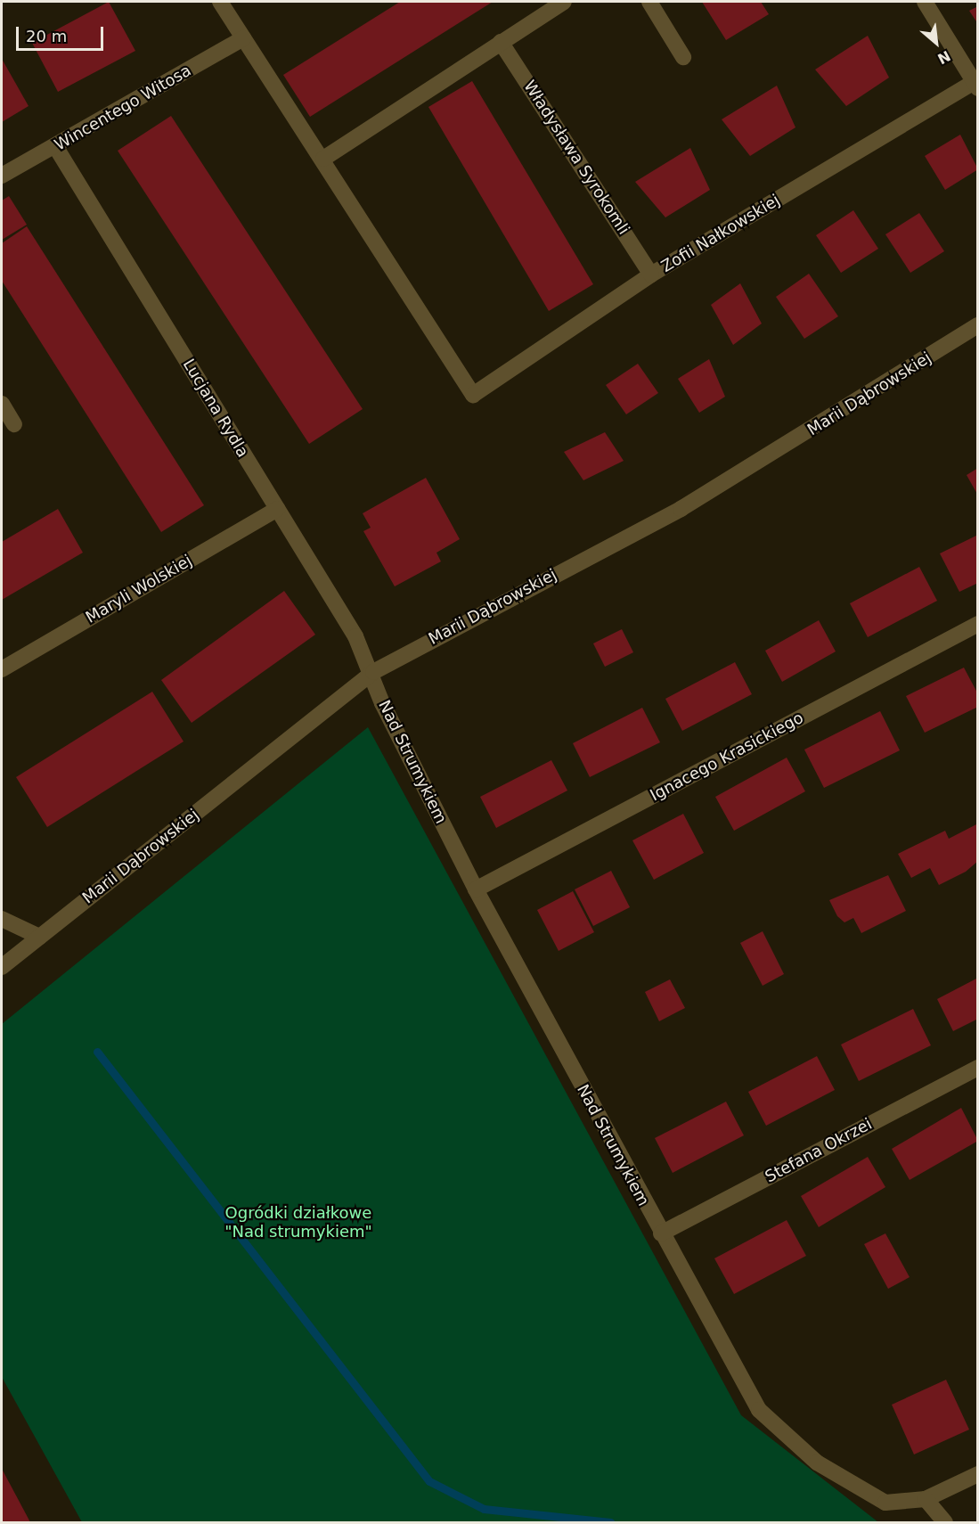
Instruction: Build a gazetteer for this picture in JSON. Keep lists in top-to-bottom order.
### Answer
{
  "streets": {
    "street": [
      "Wincentego Witosa",
      "Władysława Syrokomli",
      "Zofii Nałkowskiej",
      "Marii Dąbrowskiej",
      "Lucjana Rydla",
      "Maryli Wolskiej",
      "Ignacego Krasickiego",
      "Nad Strumykiem",
      "Stefana Okrzei"
    ]
  },
  "crossings": [
    ["Wincentego Witosa", "Lucjana Rydla"],
    ["Władysława Syrokomli", "Zofii Nałkowskiej"],
    ["Marii Dąbrowskiej", "Lucjana Rydla"],
    ["Marii Dąbrowskiej", "Nad Strumykiem"],
    ["Lucjana Rydla", "Maryli Wolskiej"],
    ["Lucjana Rydla", "Nad Strumykiem"],
    ["Ignacego Krasickiego", "Nad Strumykiem"],
    ["Nad Strumykiem", "Stefana Okrzei"]
  ],
  "parks": ["Ogródki działkowe \"Nad strumykiem\""],
  "scale_bar": "20 m",
  "north": "bottom right"
}
